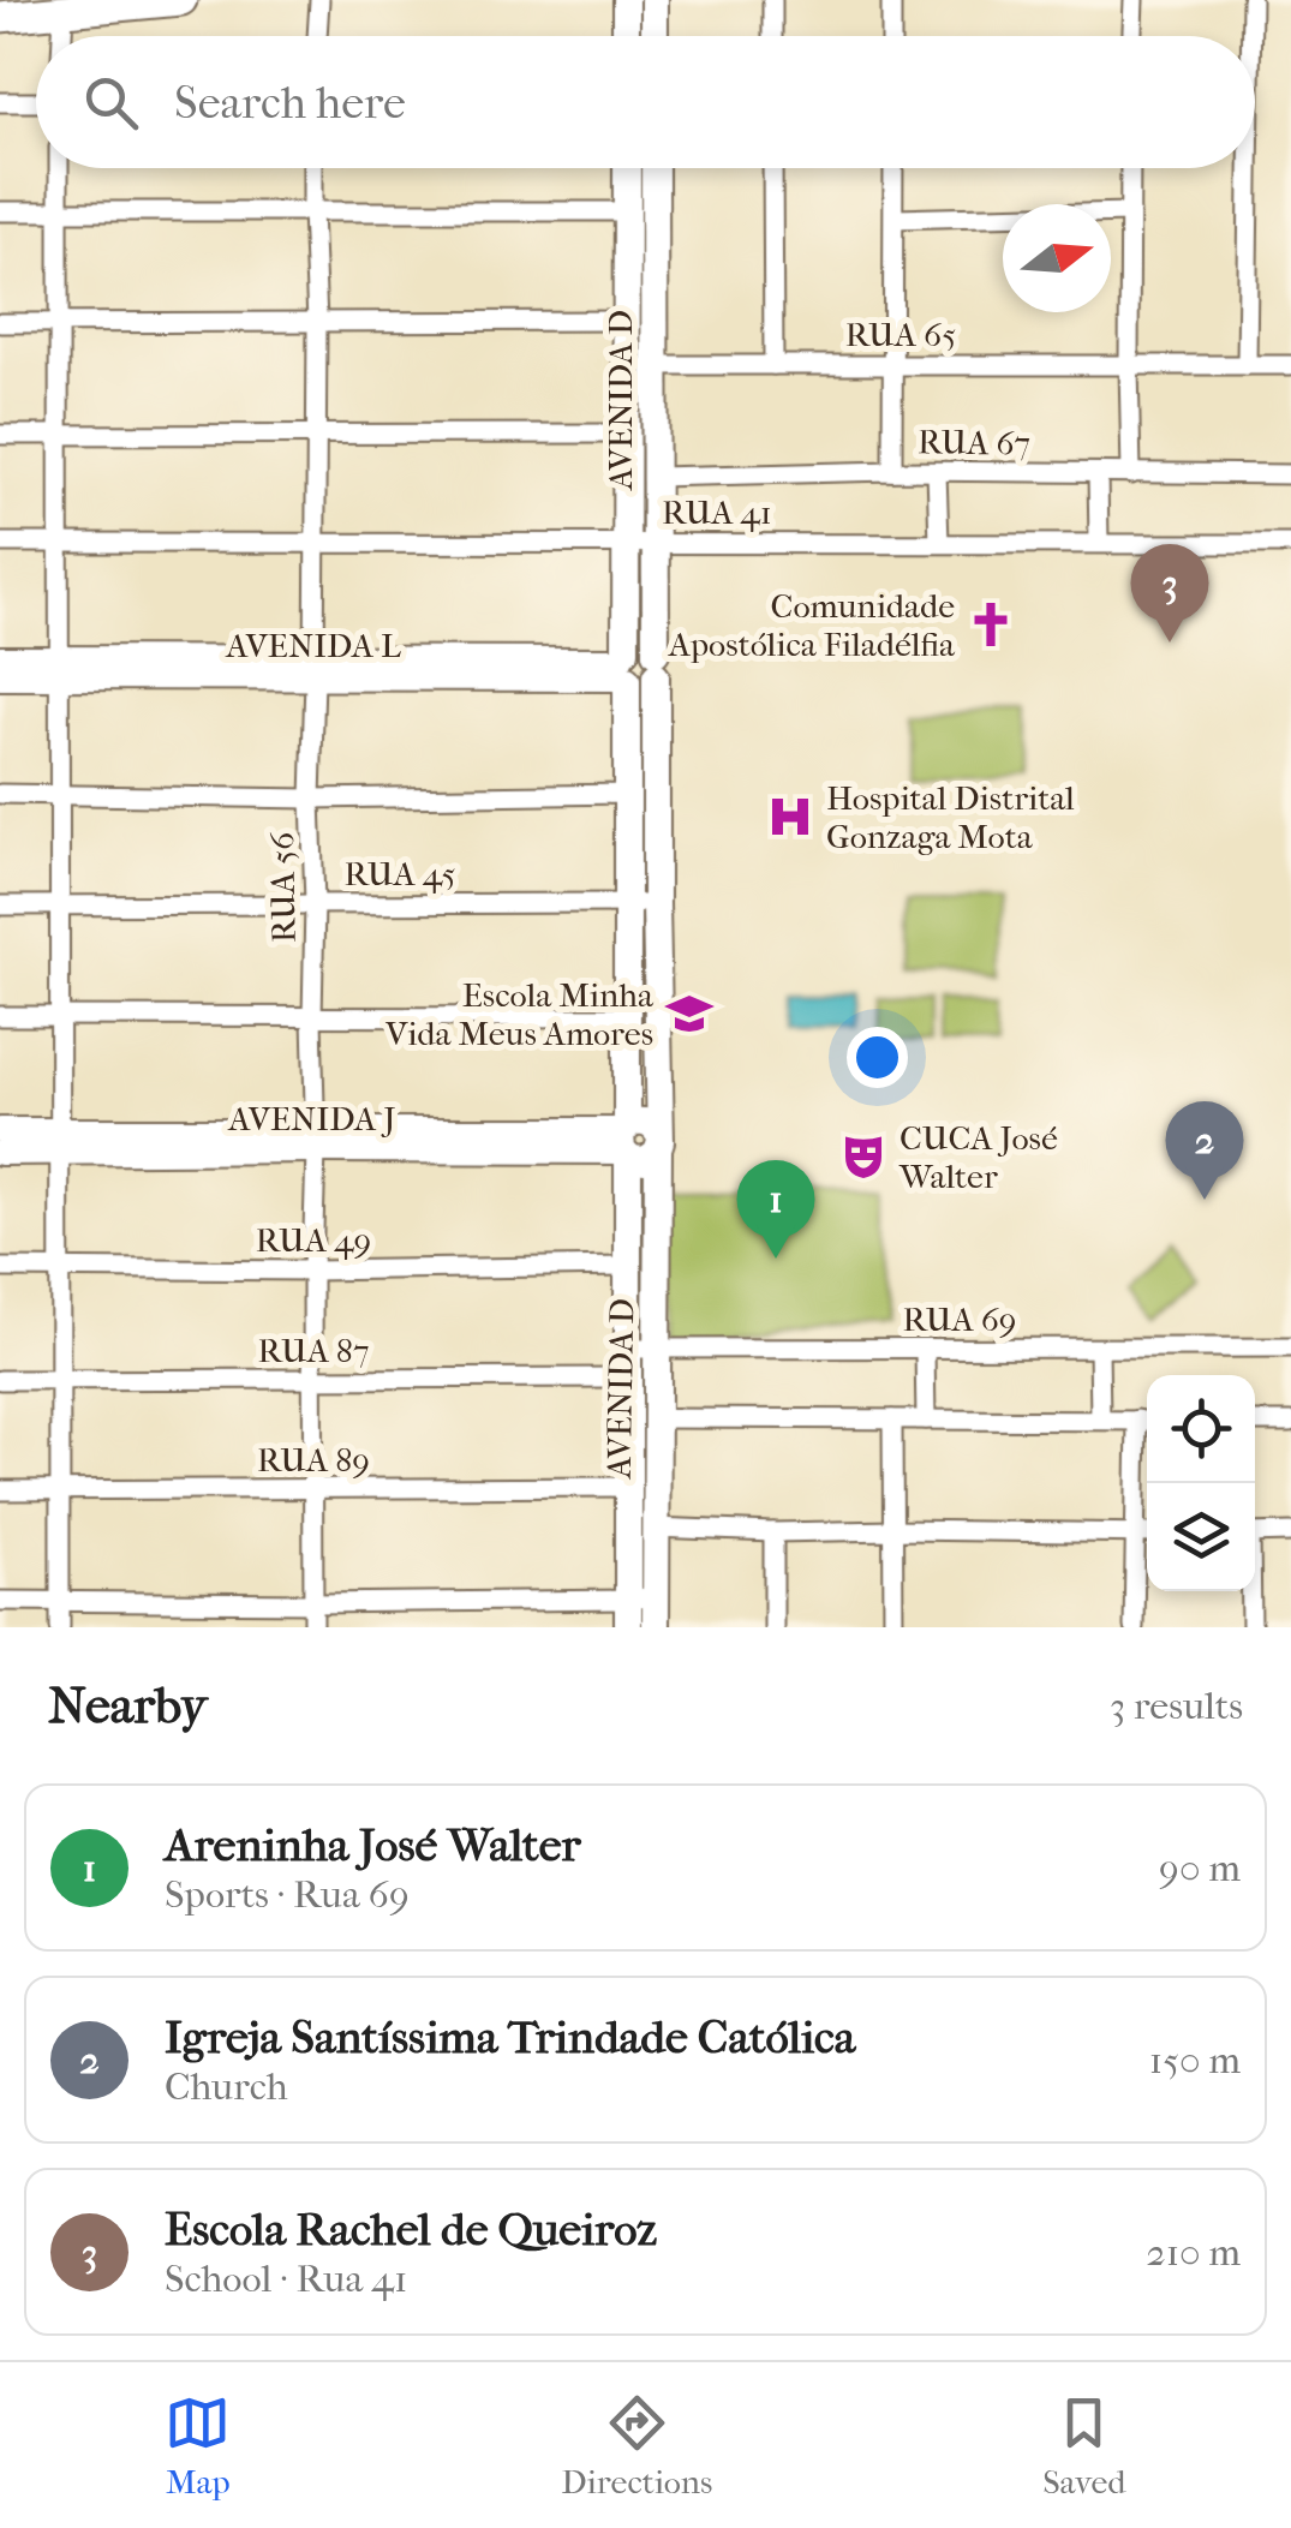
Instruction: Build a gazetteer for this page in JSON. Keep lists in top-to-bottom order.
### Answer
{
  "streets": {
    "main road": ["AVENIDA D"],
    "street": [
      "RUA 65",
      "RUA 67",
      "RUA 41",
      "AVENIDA L",
      "RUA 45",
      "RUA 56",
      "AVENIDA J",
      "RUA 49",
      "RUA 69",
      "RUA 87",
      "RUA 89"
    ]
  },
  "crossings": [
    ["RUA 65", "AVENIDA D"],
    ["AVENIDA D", "RUA 67"],
    ["AVENIDA D", "RUA 41"],
    ["AVENIDA D", "AVENIDA L"],
    ["AVENIDA D", "RUA 45"],
    ["AVENIDA D", "AVENIDA J"],
    ["AVENIDA D", "RUA 49"],
    ["AVENIDA D", "RUA 69"],
    ["AVENIDA D", "RUA 87"],
    ["AVENIDA D", "RUA 89"],
    ["RUA 41", "RUA 56"],
    ["AVENIDA L", "RUA 56"],
    ["RUA 45", "RUA 56"],
    ["RUA 56", "AVENIDA J"],
    ["RUA 56", "RUA 49"],
    ["RUA 56", "RUA 87"],
    ["RUA 56", "RUA 89"]
  ],
  "places": {
    "church": ["Comunidade Apostólica Filadélfia"],
    "hospital": ["Hospital Distrital Gonzaga Mota"],
    "school or university": ["Escola Minha Vida Meus Amores"],
    "theatre": ["CUCA José Walter"]
  },
  "north": "right",
  "page": {
    "search": "Search here",
    "pins": ["3", "2", "1"],
    "heading": ["Nearby", "3 results"],
    "list": [
      {
        "mark": "1",
        "name": "Areninha José Walter",
        "note": "Sports · Rua 69",
        "value": "90 m"
      },
      {
        "mark": "2",
        "name": "Igreja Santíssima Trindade Católica",
        "note": "Church",
        "value": "150 m"
      },
      {
        "mark": "3",
        "name": "Escola Rachel de Queiroz",
        "note": "School · Rua 41",
        "value": "210 m"
      }
    ],
    "nav": ["Map", "Directions", "Saved"]
  }
}
